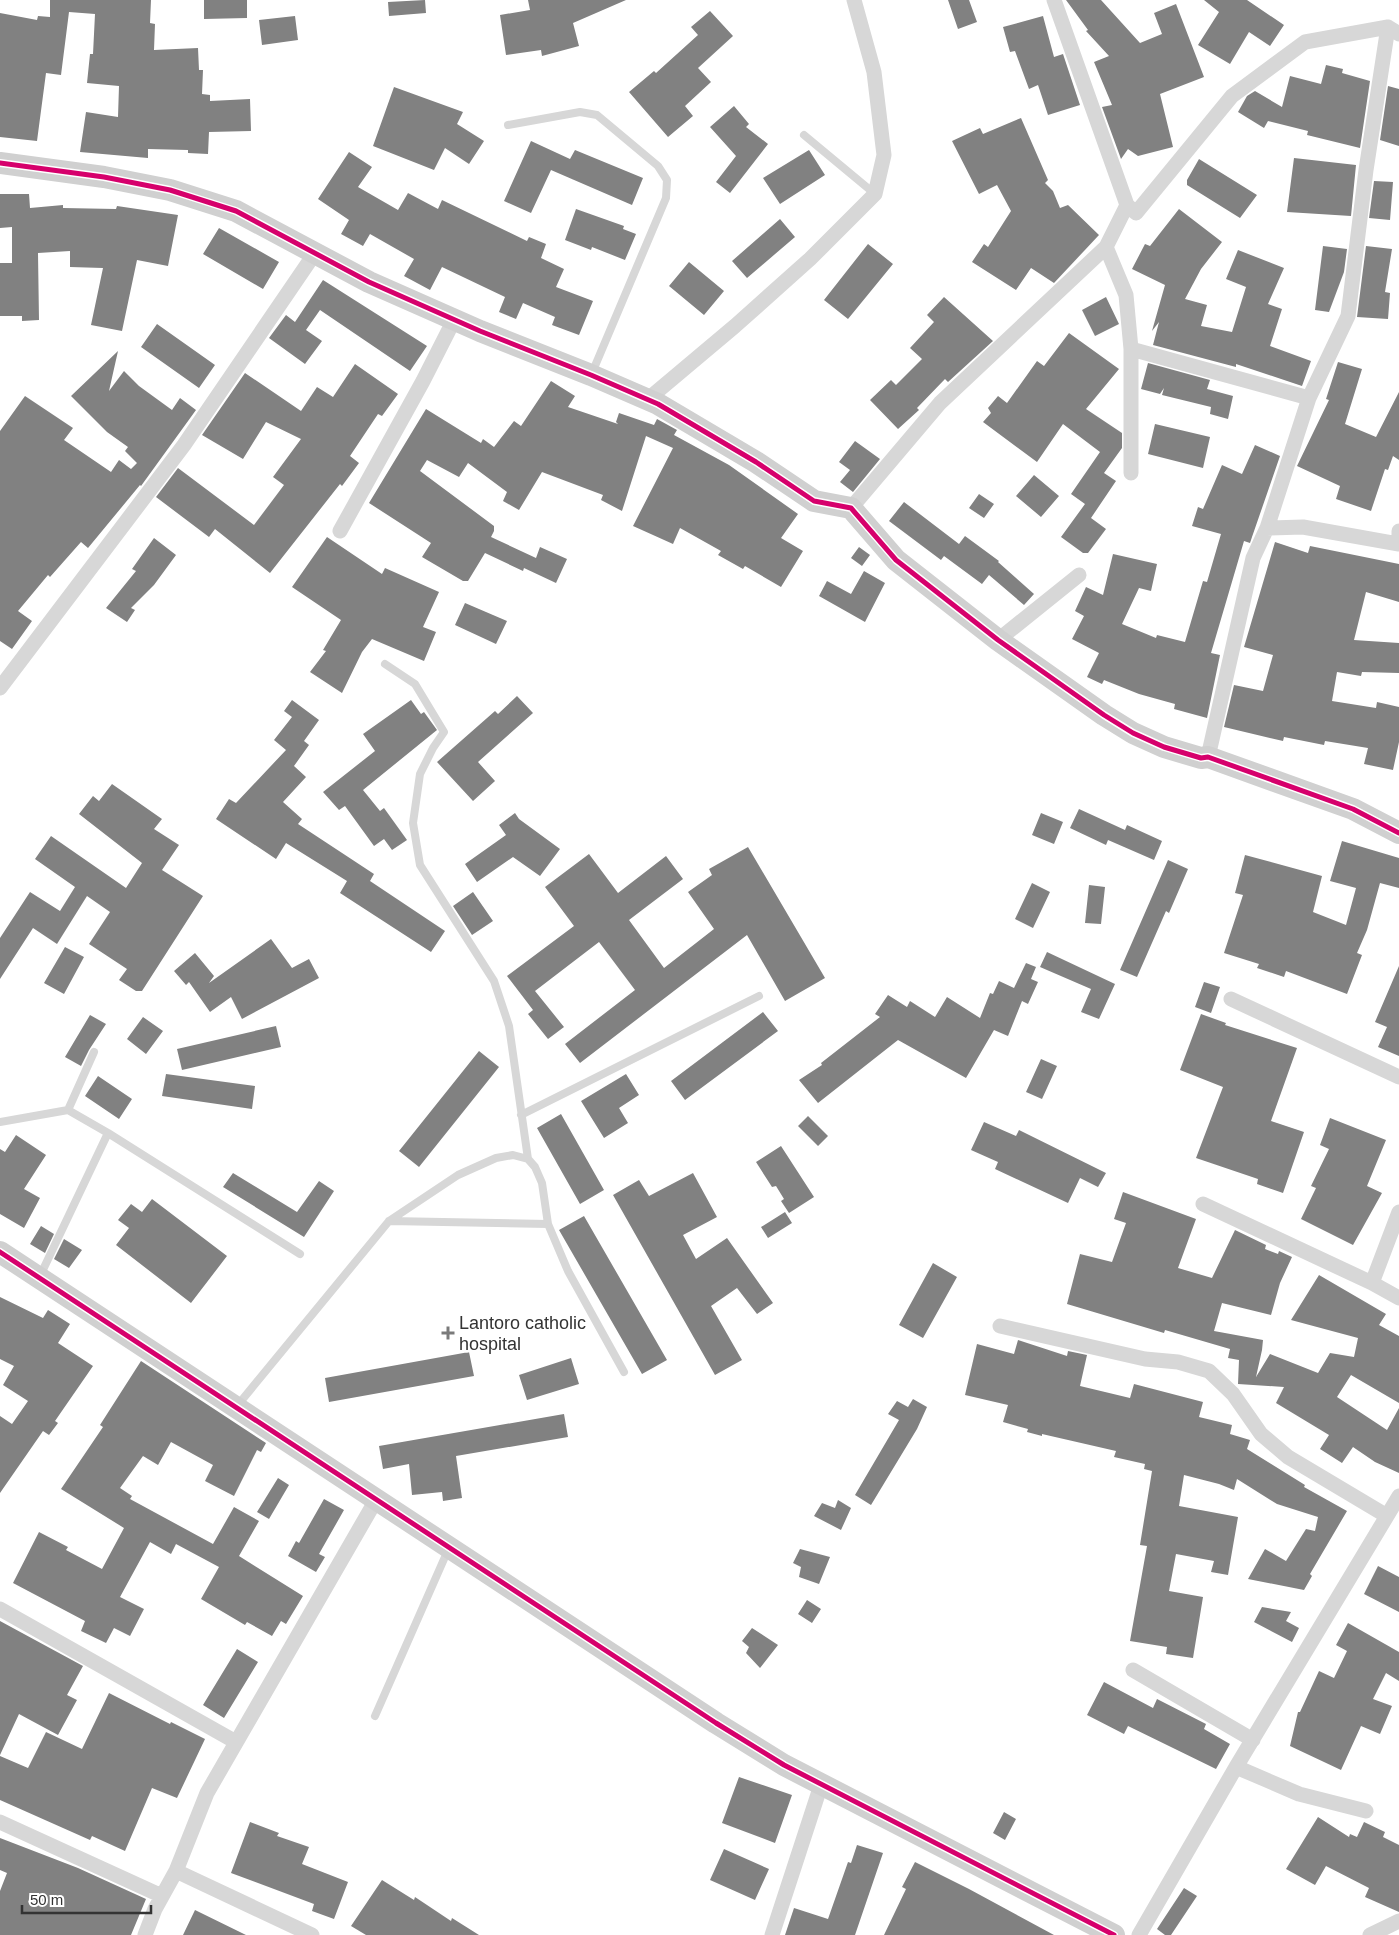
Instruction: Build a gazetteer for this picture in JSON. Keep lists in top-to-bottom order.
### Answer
{
  "places": {
    "health": ["Lantoro catholic hospital"]
  },
  "scale_bar": "50 m"
}
